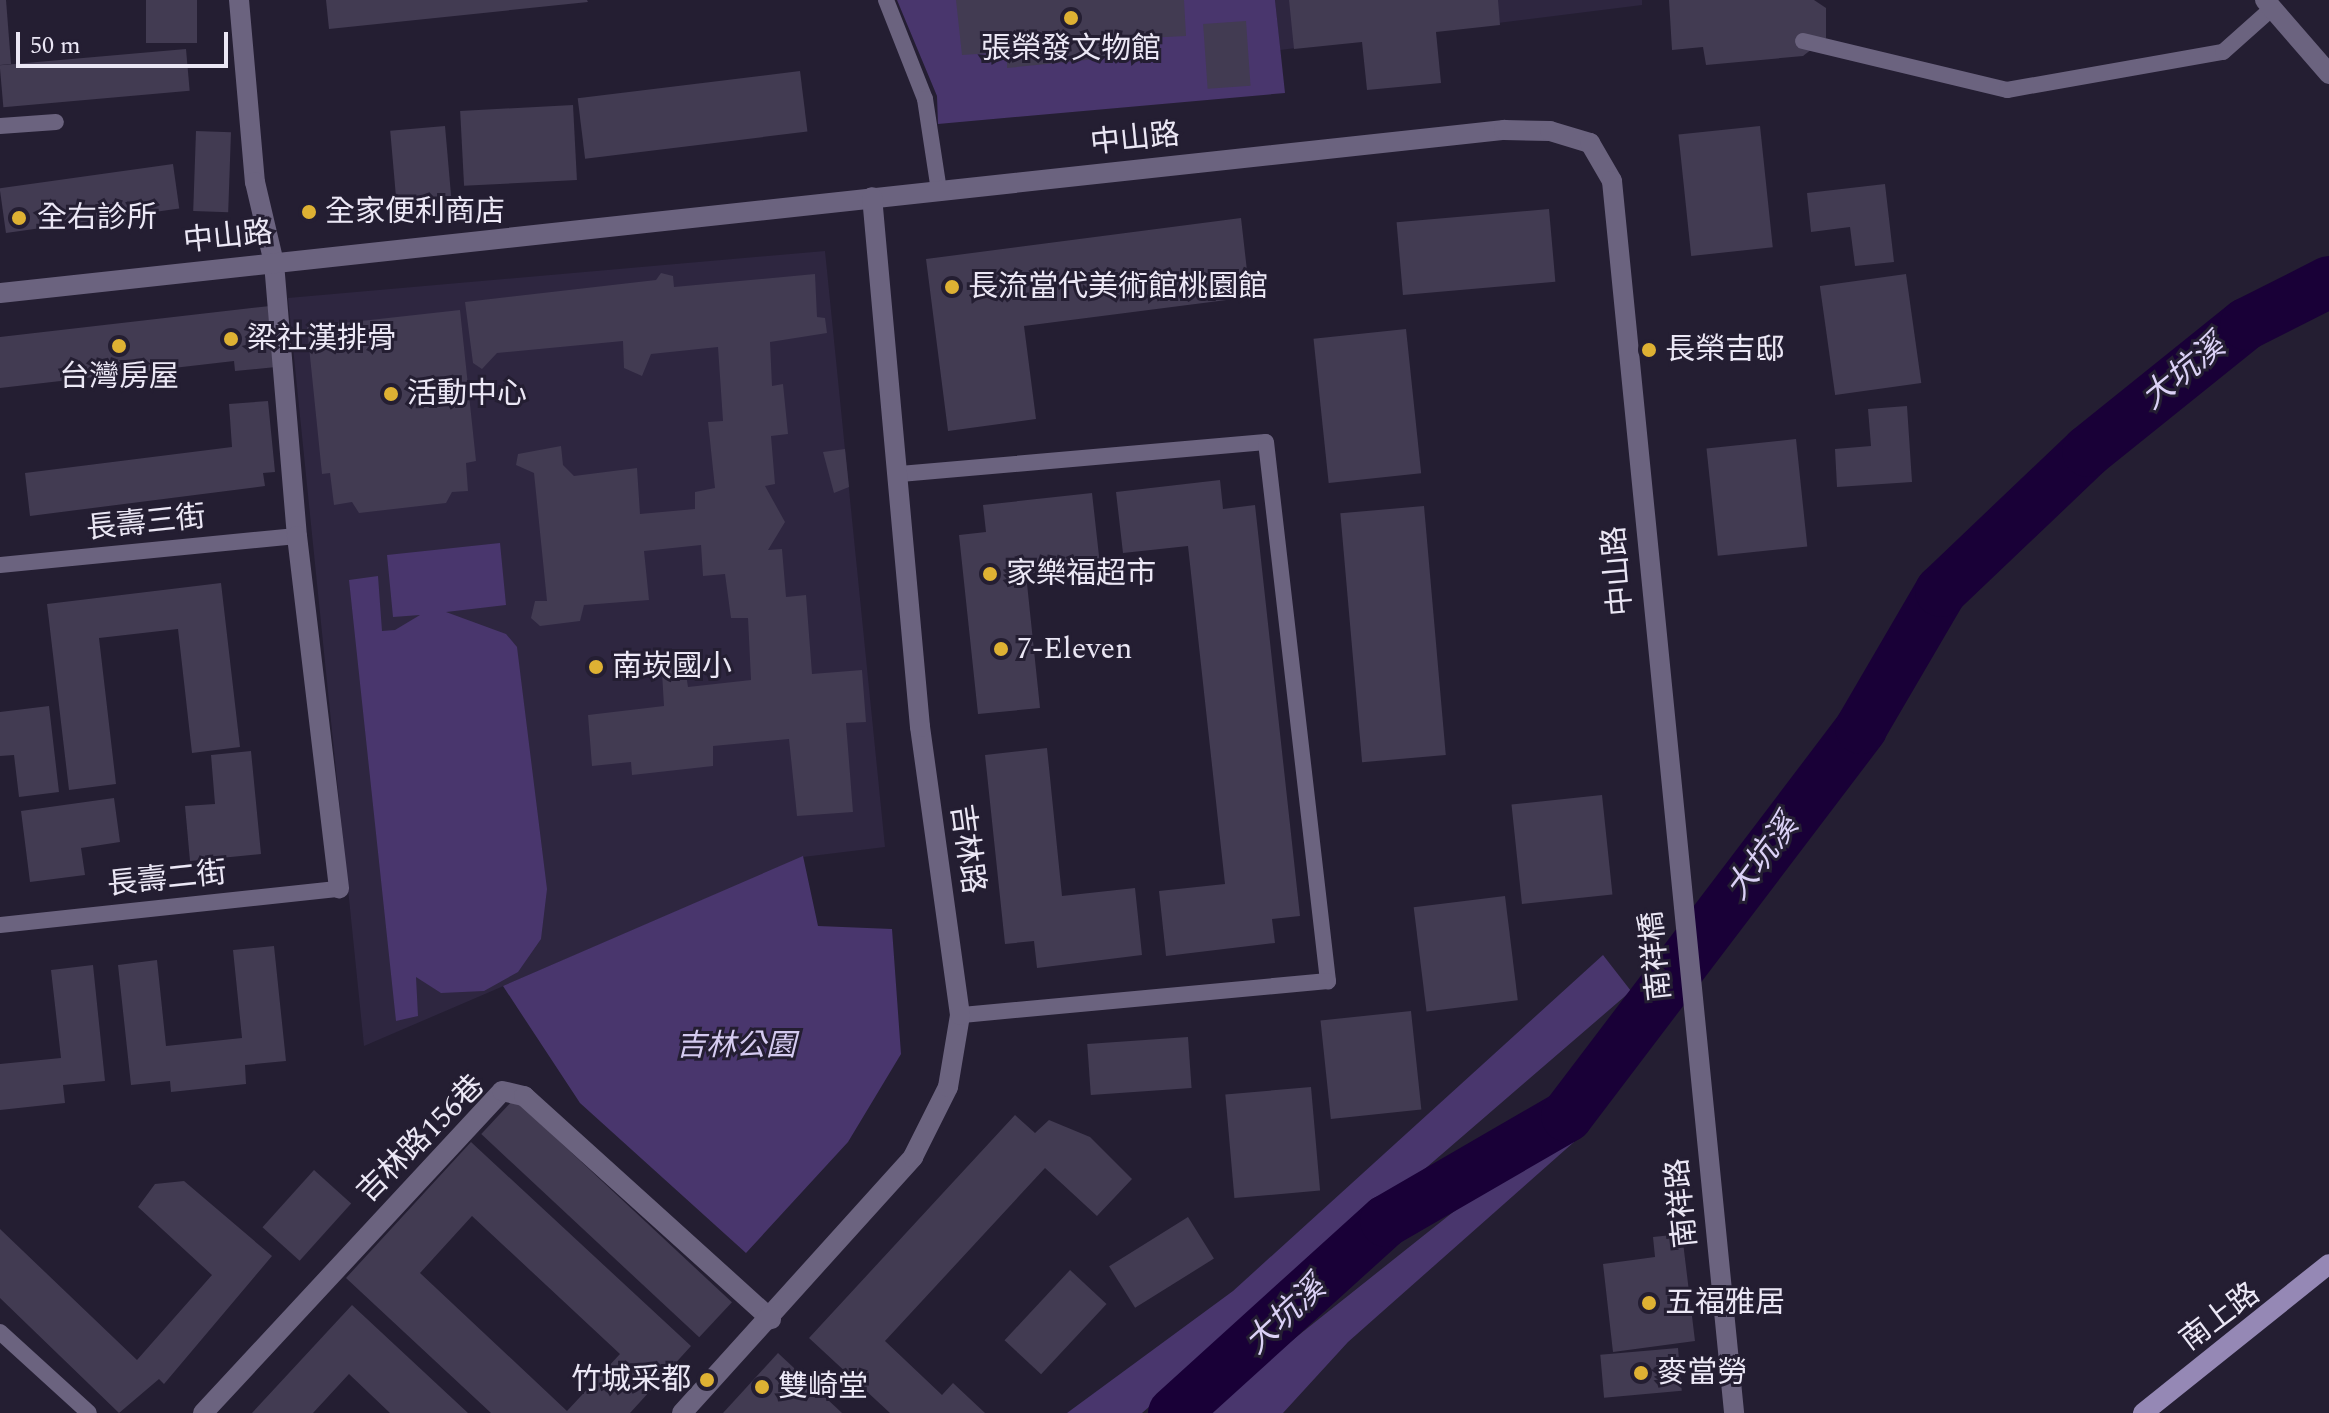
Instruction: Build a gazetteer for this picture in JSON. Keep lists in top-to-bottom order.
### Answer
{
  "streets": {
    "street": [
      "中山路",
      "吉林路",
      "南祥橋",
      "吉林路156巷",
      "南祥路",
      "南上路"
    ],
    "lane": ["長壽三街", "長壽二街"]
  },
  "crossings": [
    ["中山路", "吉林路"],
    ["中山路", "南祥橋"],
    ["吉林路", "吉林路156巷"],
    ["南祥橋", "南祥路"]
  ],
  "water": ["大坑溪"],
  "parks": ["吉林公園"],
  "places": [
    "張榮發文物館",
    "全家便利商店",
    "全右診所",
    "長流當代美術館桃園館",
    "梁社漢排骨",
    "台灣房屋",
    "長榮吉邸",
    "活動中心",
    "家樂福超市",
    "7-Eleven",
    "南崁國小",
    "五福雅居",
    "麥當勞",
    "竹城采都",
    "雙崎堂"
  ],
  "scale_bar": "50 m"
}
